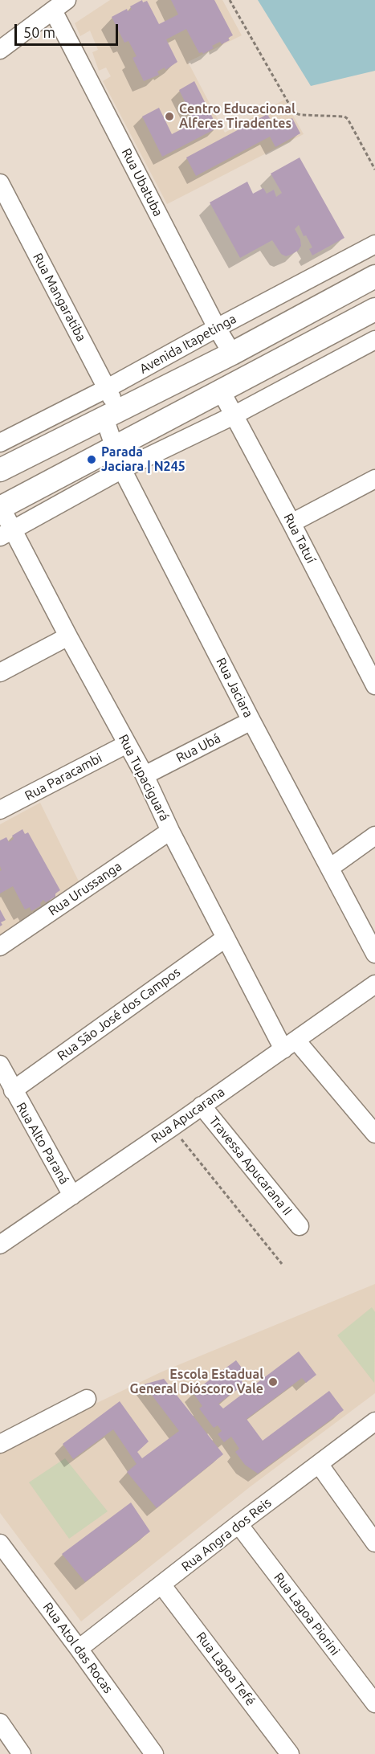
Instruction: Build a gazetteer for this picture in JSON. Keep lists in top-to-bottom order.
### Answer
{
  "streets": {
    "main road": ["Avenida Itapetinga"],
    "street": [
      "Rua Ubatuba",
      "Rua Mangaratiba",
      "Rua Tatuí",
      "Rua Jaciara",
      "Rua Ubá",
      "Rua Paracambi",
      "Rua Tupaciguará",
      "Rua Urussanga",
      "Rua São José dos Campos",
      "Rua Apucarana",
      "Rua Alto Paraná",
      "Travessa Apucarana II",
      "Rua Angra dos Reis",
      "Rua Lagoa Piorini",
      "Rua Atol das Rocas",
      "Rua Lagoa Tefé"
    ]
  },
  "crossings": [
    ["Rua Ubatuba", "Avenida Itapetinga"],
    ["Rua Mangaratiba", "Avenida Itapetinga"],
    ["Rua Mangaratiba", "Rua Jaciara"],
    ["Avenida Itapetinga", "Rua Jaciara"],
    ["Rua Jaciara", "Rua Ubá"],
    ["Rua Ubá", "Rua Tupaciguará"],
    ["Rua Paracambi", "Rua Tupaciguará"],
    ["Rua Tupaciguará", "Rua Urussanga"],
    ["Rua Tupaciguará", "Rua São José dos Campos"],
    ["Rua Tupaciguará", "Rua Apucarana"],
    ["Rua São José dos Campos", "Rua Alto Paraná"],
    ["Rua Apucarana", "Rua Alto Paraná"],
    ["Rua Apucarana", "Travessa Apucarana II"],
    ["Rua Angra dos Reis", "Rua Lagoa Piorini"],
    ["Rua Angra dos Reis", "Rua Atol das Rocas"],
    ["Rua Angra dos Reis", "Rua Lagoa Tefé"]
  ],
  "places": ["Centro Educacional Alferes Tiradentes", "Parada Jaciara | N245", "Escola Estadual General Dióscoro Vale"],
  "scale_bar": "50 m"
}
